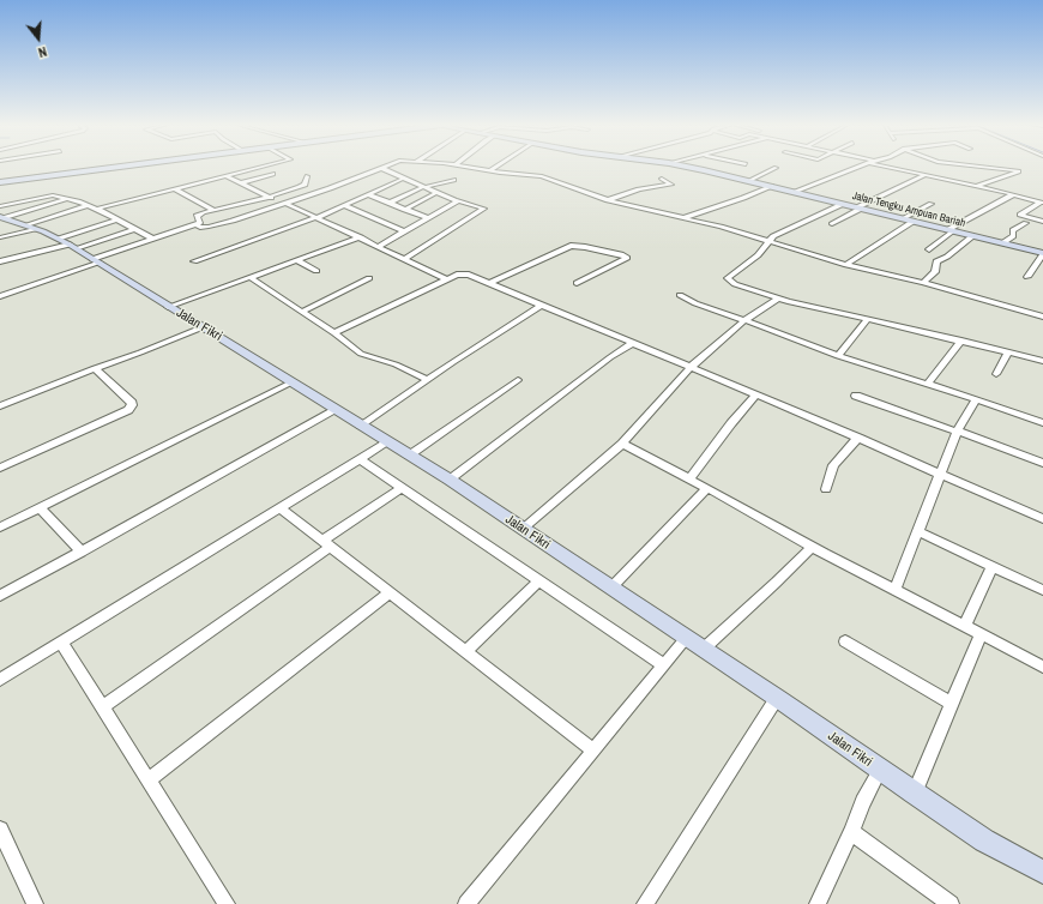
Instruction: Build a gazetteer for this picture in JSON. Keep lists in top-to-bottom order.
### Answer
{
  "streets": {
    "street": ["Jalan Tengku Ampuan Bariah", "Jalan Fikri"]
  },
  "north": "bottom"
}
